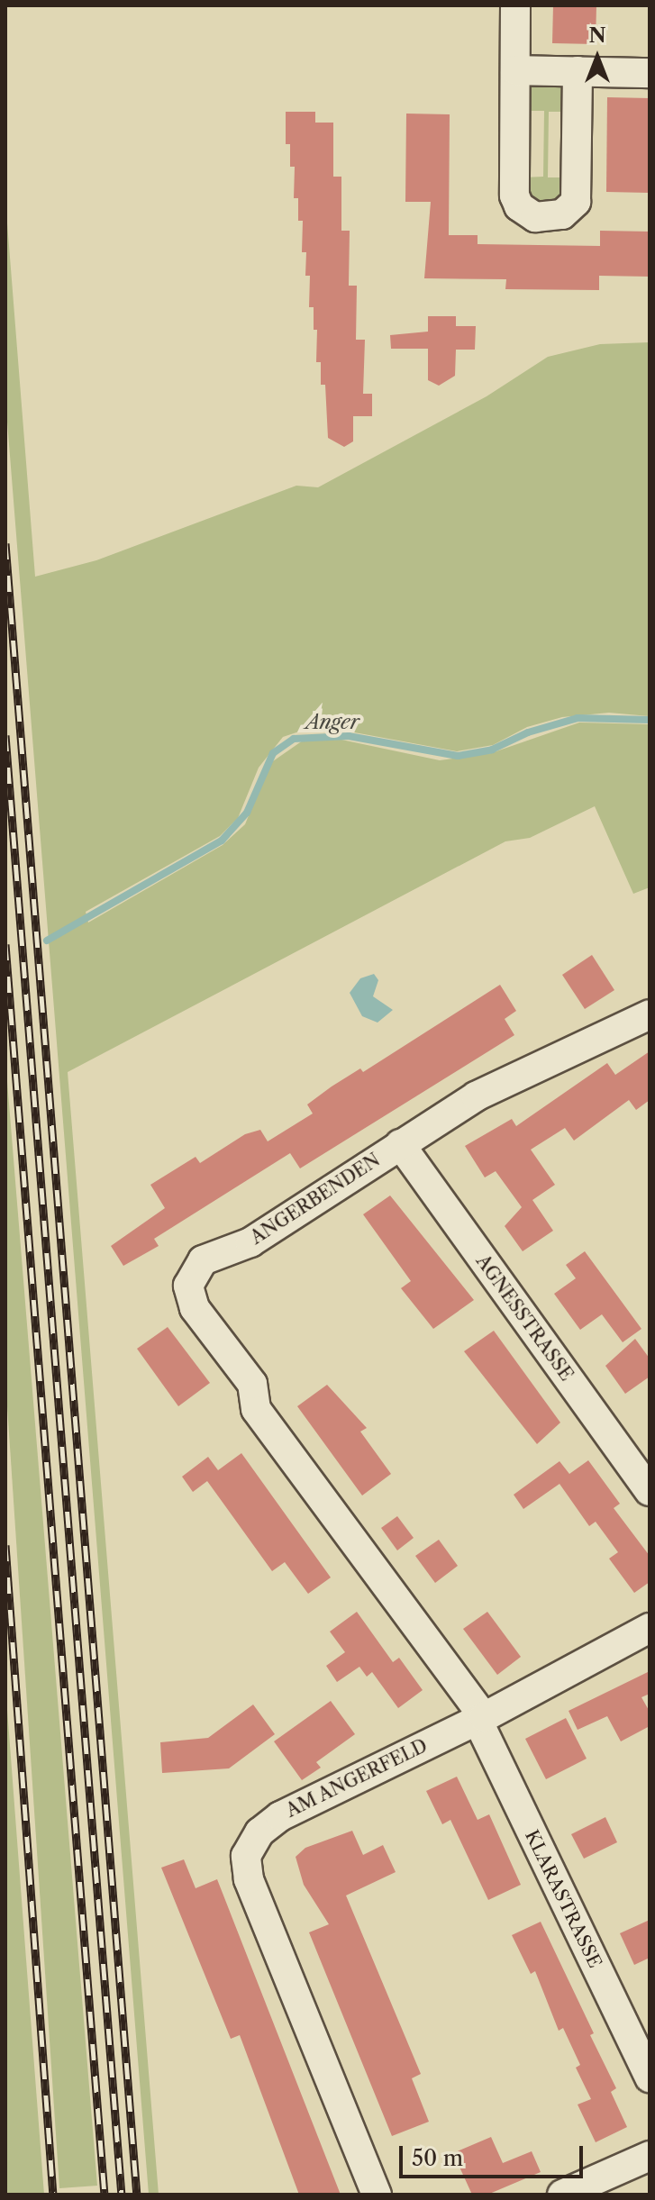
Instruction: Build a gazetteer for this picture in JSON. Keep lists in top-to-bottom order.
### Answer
{
  "streets": {
    "street": [
      "ANGERBENDEN",
      "AGNESSTRASSE",
      "AM ANGERFELD",
      "KLARASTRASSE"
    ]
  },
  "crossings": [
    ["ANGERBENDEN", "AGNESSTRASSE"],
    ["ANGERBENDEN", "AM ANGERFELD"],
    ["ANGERBENDEN", "KLARASTRASSE"],
    ["AM ANGERFELD", "KLARASTRASSE"]
  ],
  "water": ["Anger"],
  "scale_bar": "50 m",
  "north": "top"
}
